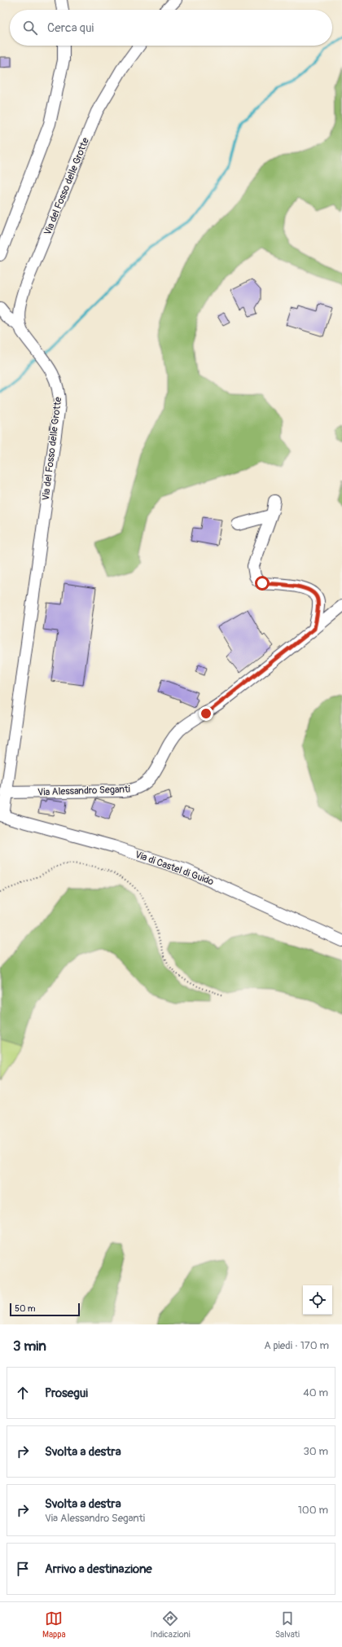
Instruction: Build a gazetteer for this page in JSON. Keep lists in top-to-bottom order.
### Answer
{
  "streets": {
    "street": ["Via del Fosso delle Grotte", "Via Alessandro Seganti", "Via di Castel di Guido"]
  },
  "crossings": [
    ["Via del Fosso delle Grotte", "Via Alessandro Seganti"],
    ["Via del Fosso delle Grotte", "Via di Castel di Guido"]
  ],
  "scale_bar": "50 m",
  "page": {
    "search": "Cerca qui",
    "scale": "50 m",
    "heading": ["3 min", "A piedi · 170 m"],
    "list": [
      ["Prosegui", "40 m"],
      ["Svolta a destra", "30 m"],
      ["Svolta a destra", "Via Alessandro Seganti", "100 m"],
      "Arrivo a destinazione"
    ],
    "nav": ["Mappa", "Indicazioni", "Salvati"]
  }
}
